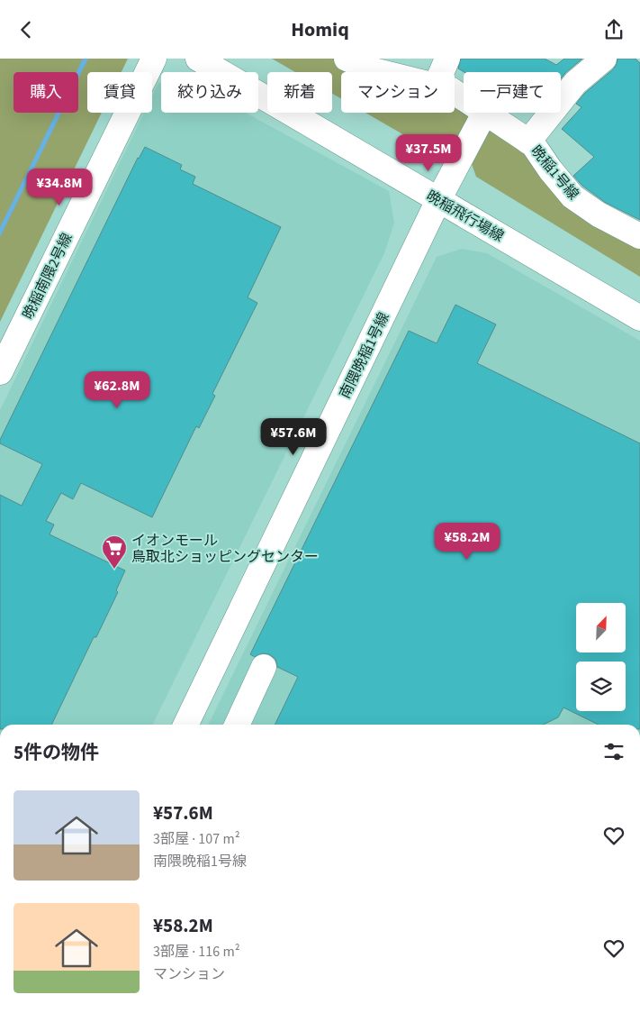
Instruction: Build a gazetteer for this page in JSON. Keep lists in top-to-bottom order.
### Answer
{
  "streets": {
    "street": [
      "晩稲1号線",
      "晩稲飛行場線",
      "晩稲南隈2号線",
      "南隈晩稲1号線"
    ]
  },
  "crossings": [
    ["晩稲飛行場線", "南隈晩稲1号線"]
  ],
  "places": {
    "supermarket": ["イオンモール 鳥取北ショッピングセンター"]
  },
  "north": "top right",
  "page": {
    "header": "Homiq",
    "chip": [
      "購入",
      "賃貸",
      "絞り込み",
      "新着",
      "マンション",
      "一戸建て"
    ],
    "price": [
      "¥37.5M",
      "¥34.8M",
      "¥62.8M",
      "¥57.6M",
      "¥58.2M"
    ],
    "heading": "5件の物件",
    "list": [
      {
        "name": "¥57.6M",
        "note": "3部屋 · 107 m² · 南隈晩稲1号線"
      },
      {
        "name": "¥58.2M",
        "note": "3部屋 · 116 m² · マンション"
      }
    ]
  }
}
